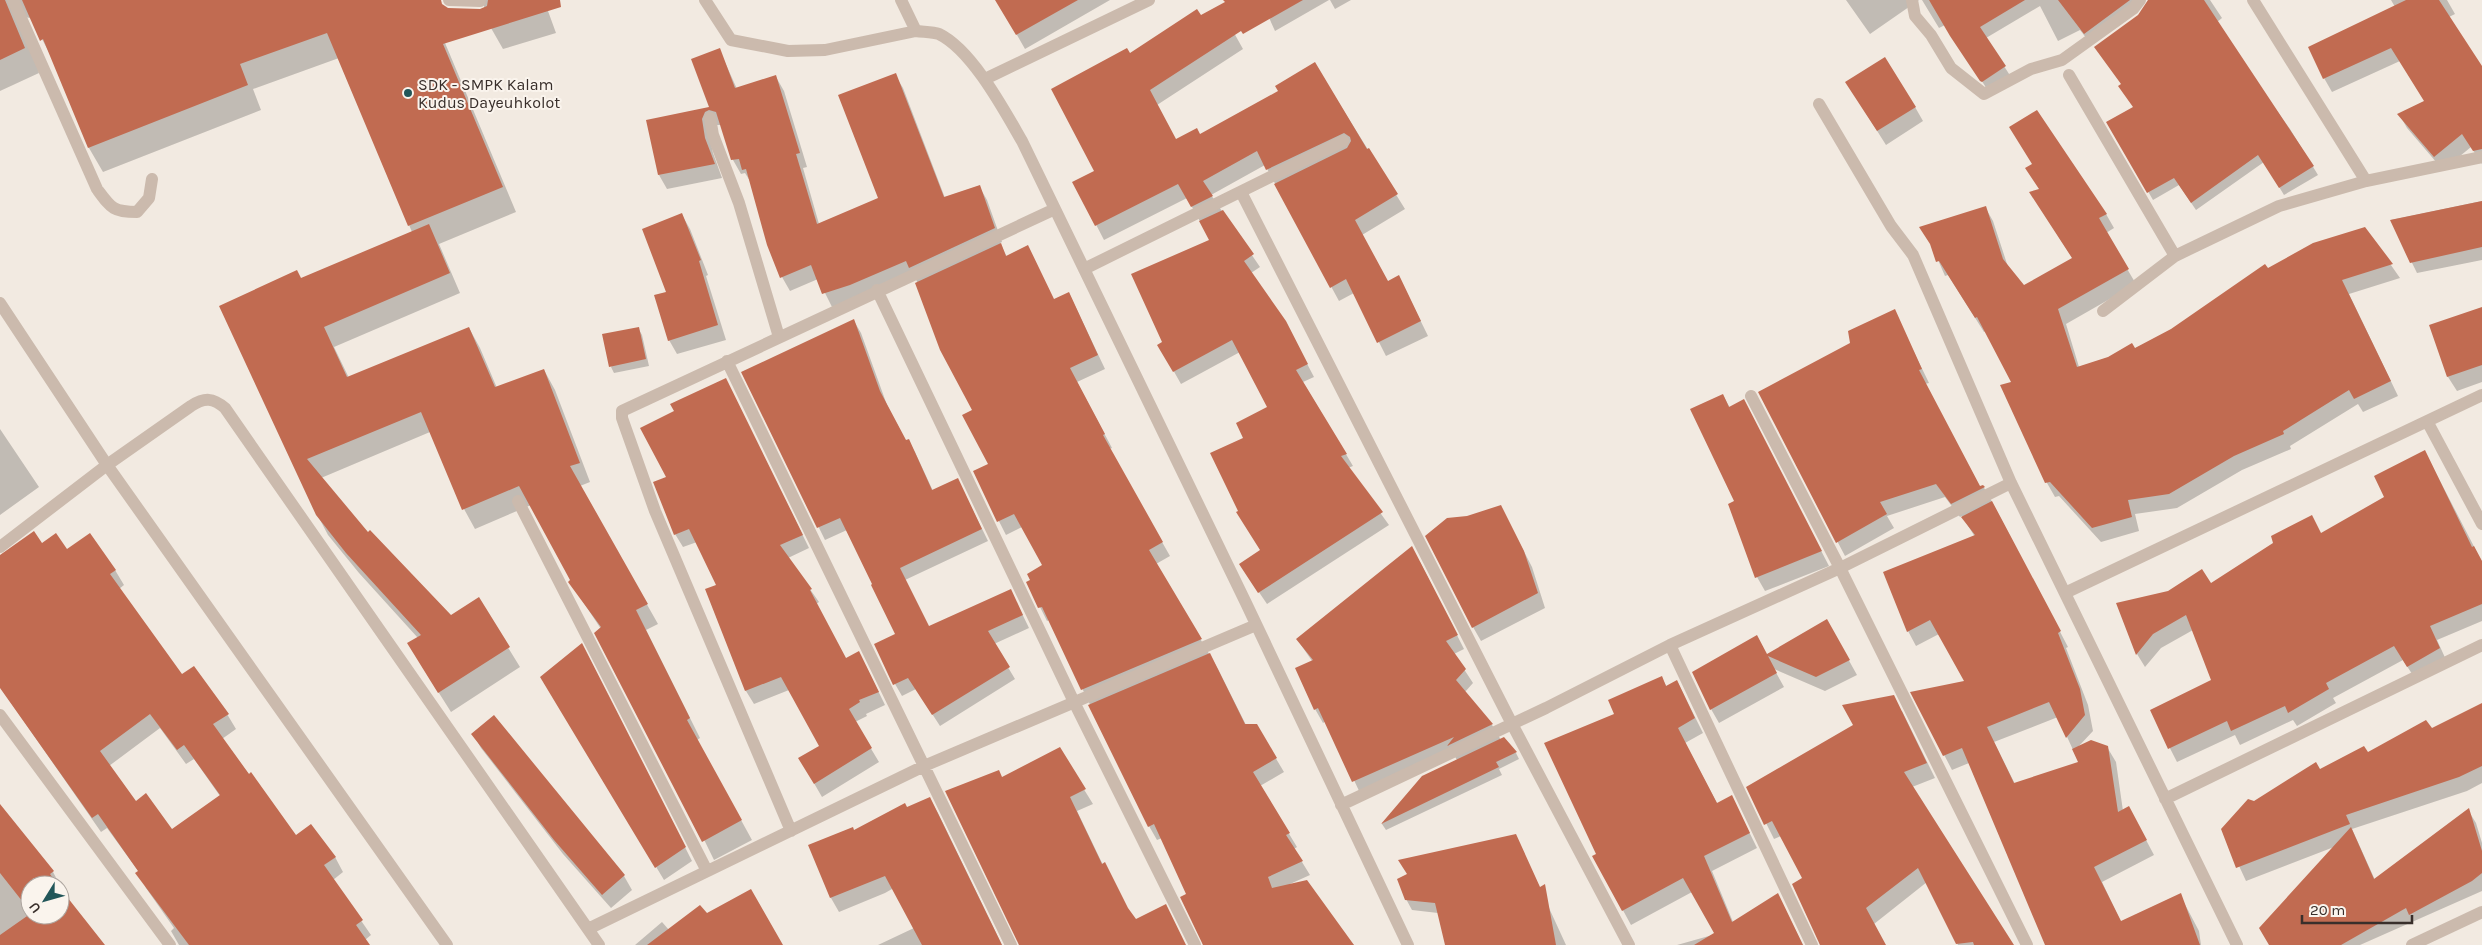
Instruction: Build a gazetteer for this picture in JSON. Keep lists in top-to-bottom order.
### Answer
{
  "places": ["SDK - SMPK Kalam Kudus Dayeuhkolot"],
  "scale_bar": "20 m",
  "north": "bottom left"
}
